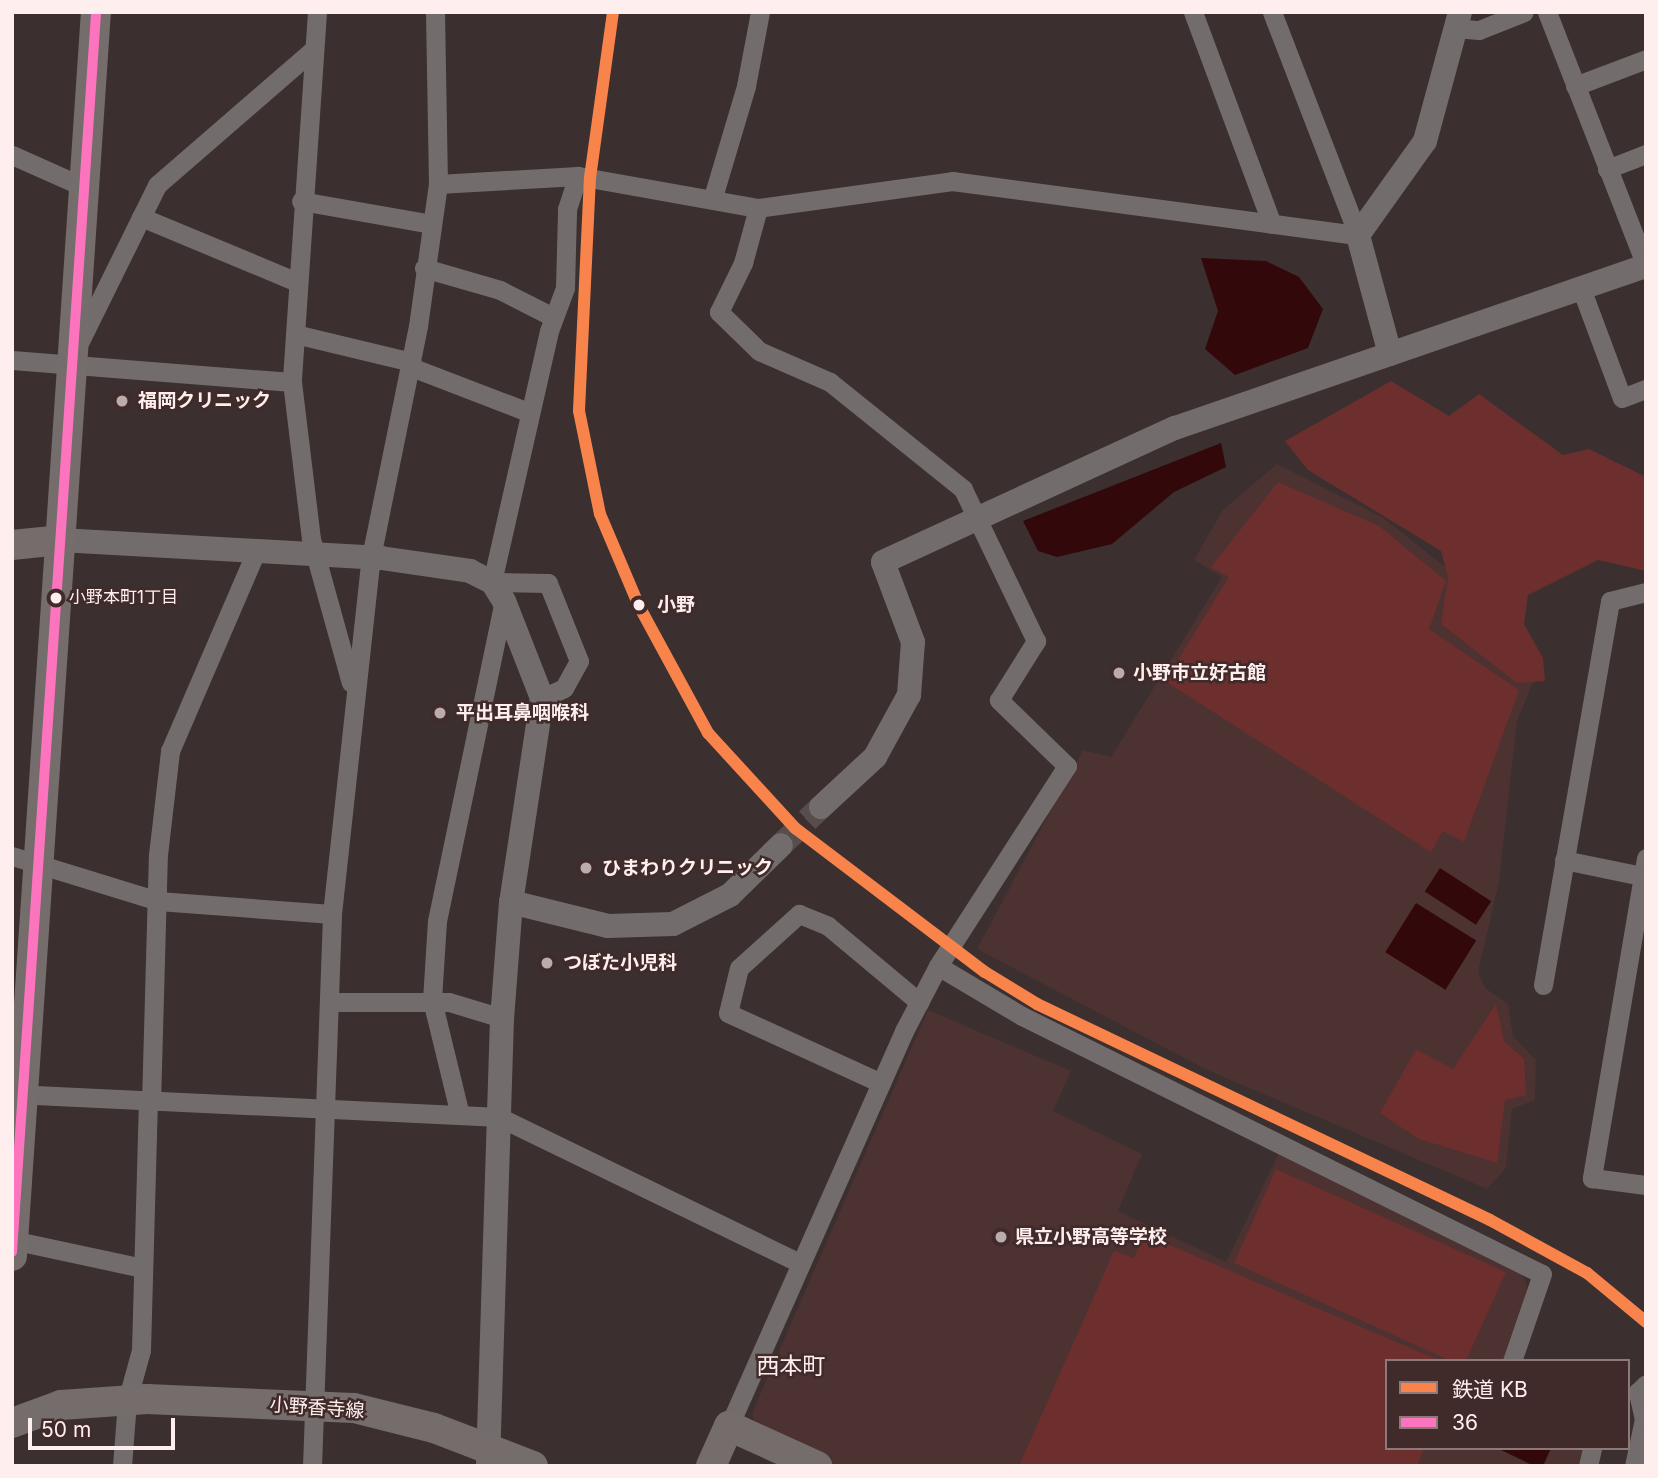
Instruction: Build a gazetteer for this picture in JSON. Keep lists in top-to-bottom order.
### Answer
{
  "streets": {
    "main road": ["小野香寺線"]
  },
  "districts": ["西本町"],
  "places": [
    "福岡クリニック",
    "小野本町1丁目",
    "小野",
    "小野市立好古館",
    "平出耳鼻咽喉科",
    "ひまわりクリニック",
    "つぼた小児科",
    "県立小野高等学校"
  ],
  "lines": ["rail line KB", "transit line 36"],
  "legend": ["鉄道 KB", "36"],
  "scale_bar": "50 m"
}
